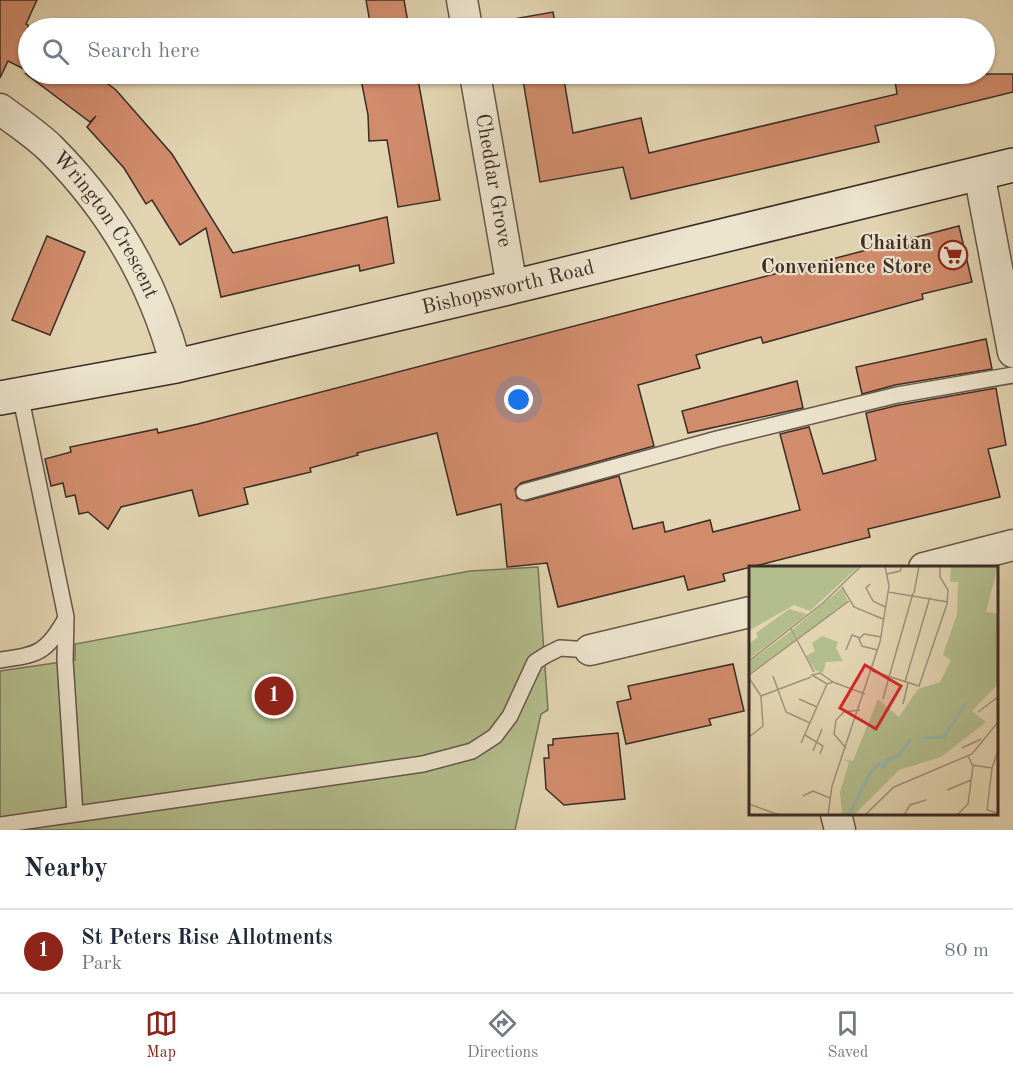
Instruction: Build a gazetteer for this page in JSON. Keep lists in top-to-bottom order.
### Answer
{
  "streets": {
    "street": ["Cheddar Grove", "Wrington Crescent", "Bishopsworth Road"]
  },
  "crossings": [
    ["Cheddar Grove", "Bishopsworth Road"],
    ["Wrington Crescent", "Bishopsworth Road"]
  ],
  "places": {
    "supermarket": ["Chaitan Convenience Store"]
  },
  "page": {
    "search": "Search here",
    "pins": "1",
    "heading": "Nearby",
    "list": [
      {
        "mark": "1",
        "name": "St Peters Rise Allotments",
        "note": "Park",
        "value": "80 m"
      }
    ],
    "nav": ["Map", "Directions", "Saved"]
  }
}
